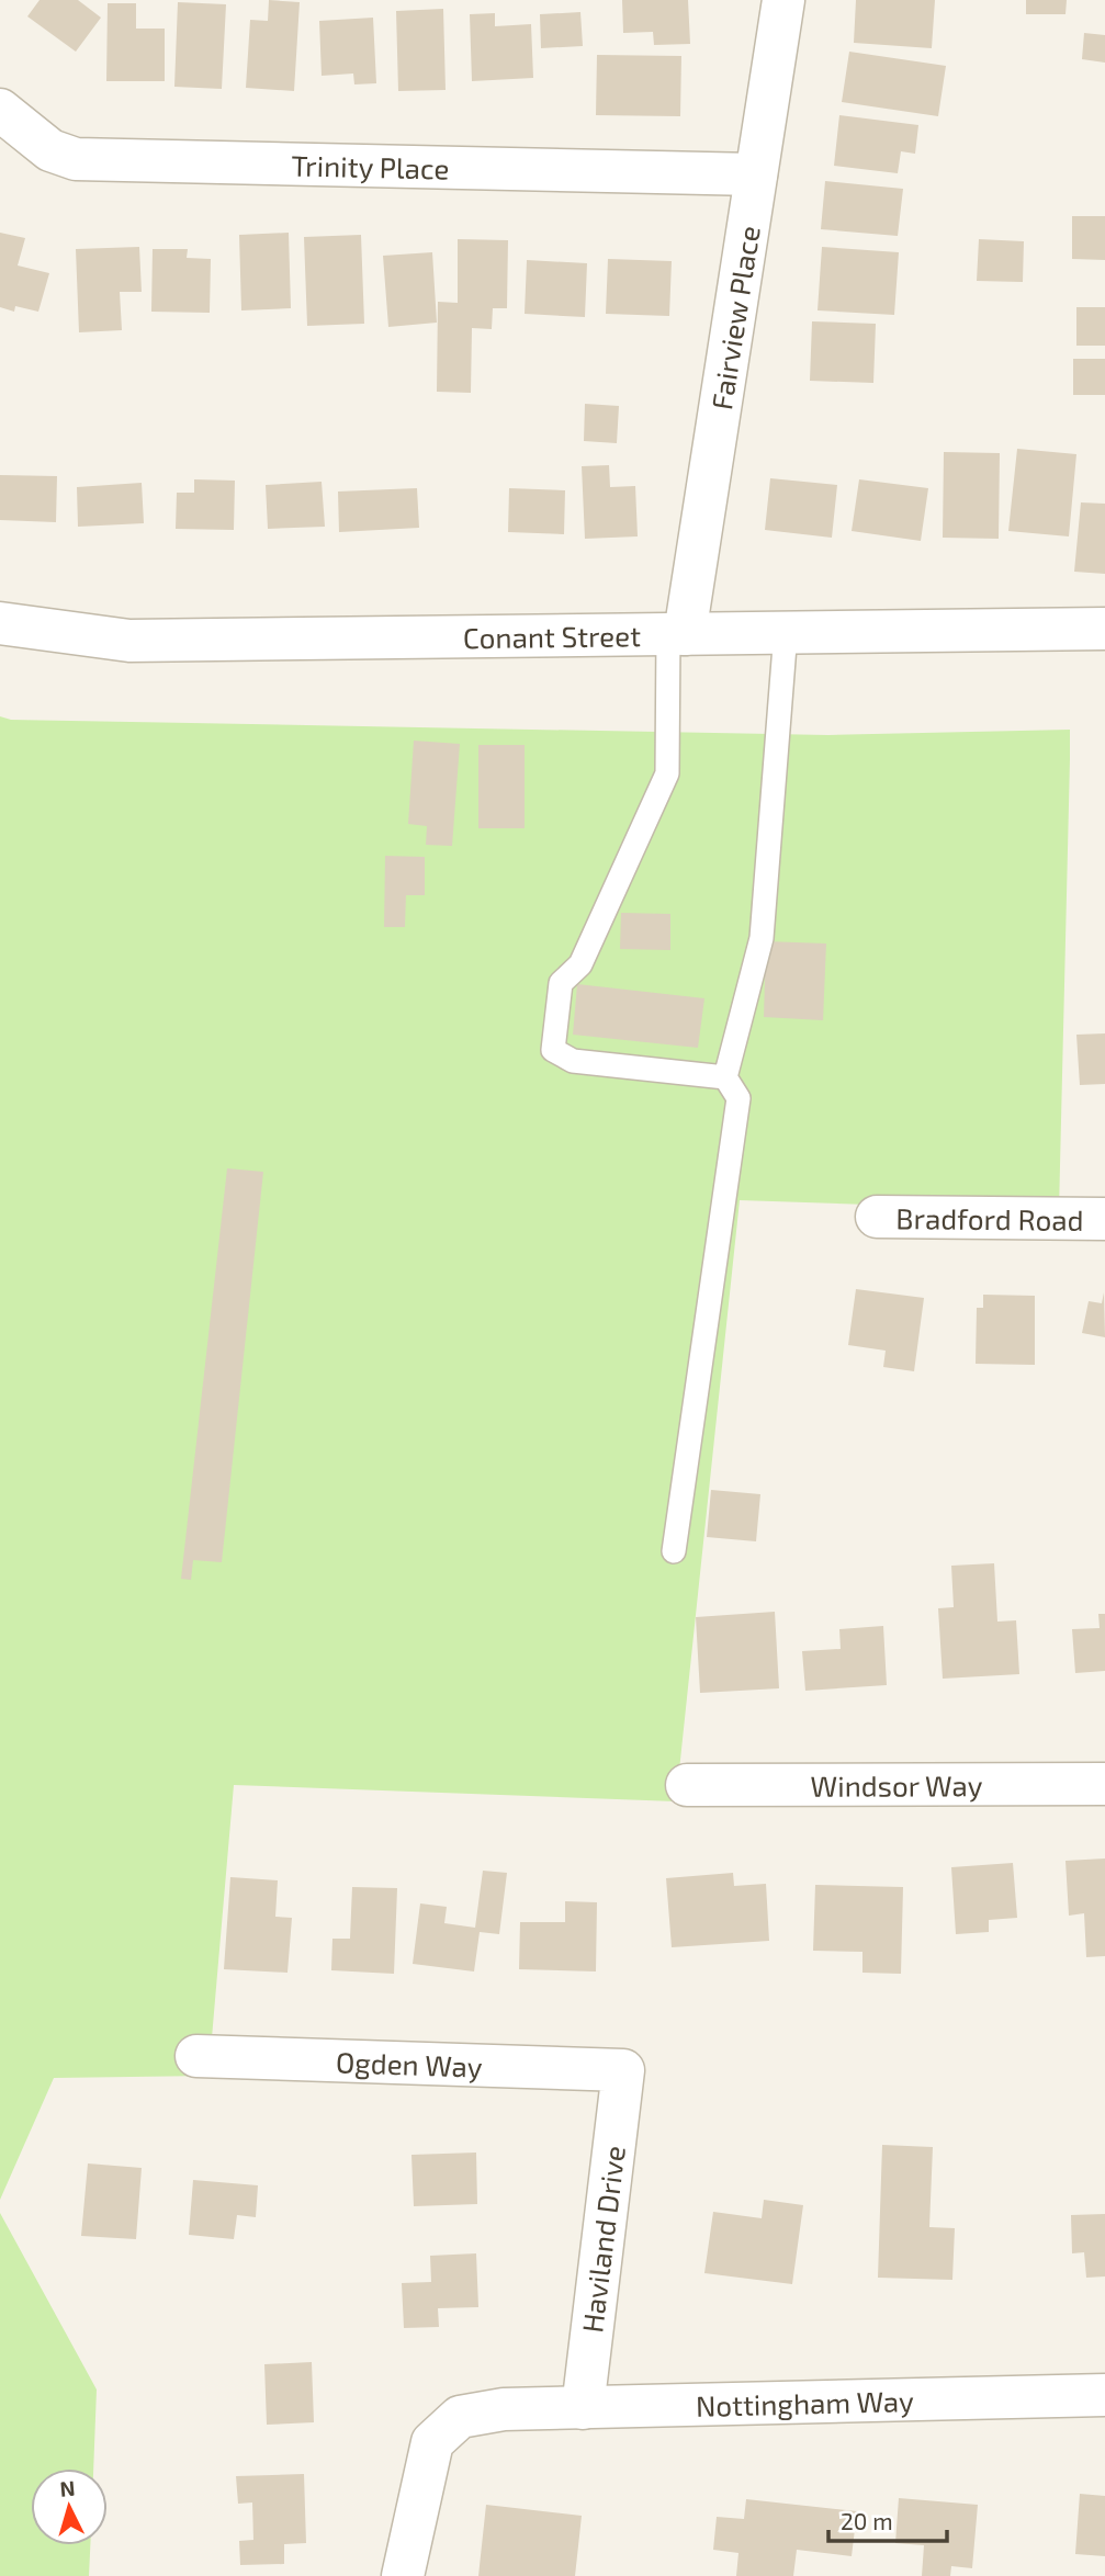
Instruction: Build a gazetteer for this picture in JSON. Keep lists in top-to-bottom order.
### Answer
{
  "streets": {
    "street": [
      "Trinity Place",
      "Fairview Place",
      "Conant Street",
      "Bradford Road",
      "Windsor Way",
      "Ogden Way",
      "Haviland Drive",
      "Nottingham Way"
    ]
  },
  "crossings": [
    ["Trinity Place", "Fairview Place"],
    ["Fairview Place", "Conant Street"],
    ["Ogden Way", "Haviland Drive"],
    ["Haviland Drive", "Nottingham Way"]
  ],
  "scale_bar": "20 m",
  "north": "top"
}
